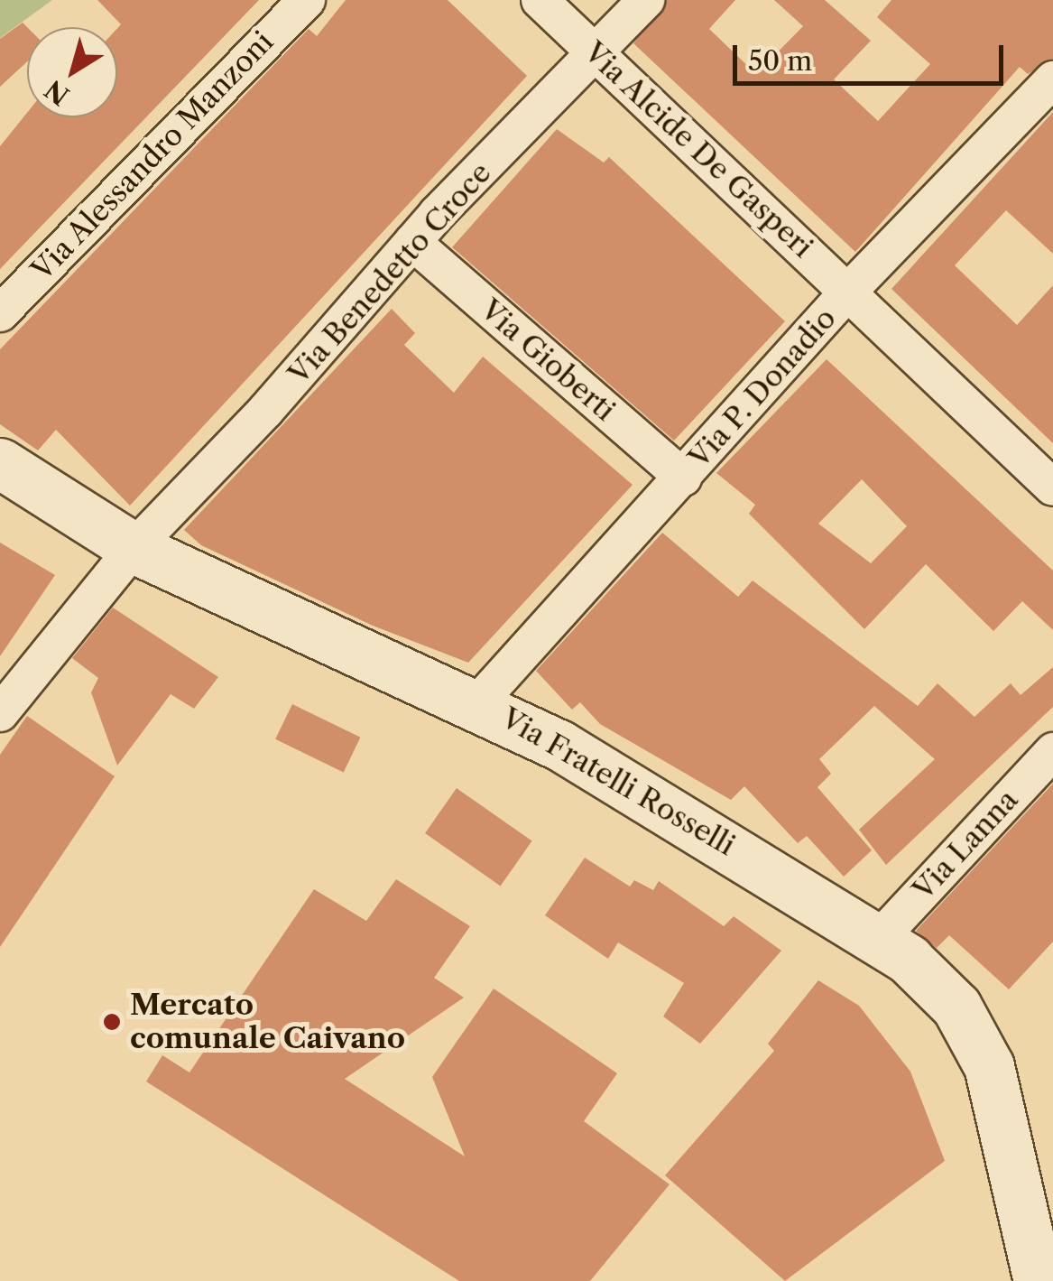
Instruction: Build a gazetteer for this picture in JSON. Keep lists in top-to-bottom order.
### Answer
{
  "streets": {
    "main road": ["Via Fratelli Rosselli"],
    "street": [
      "Via Alcide De Gasperi",
      "Via Alessandro Manzoni",
      "Via Benedetto Croce",
      "Via Gioberti",
      "Via P. Donadio",
      "Via Lanna"
    ]
  },
  "crossings": [
    ["Via Alcide De Gasperi", "Via Benedetto Croce"],
    ["Via Alcide De Gasperi", "Via P. Donadio"],
    ["Via Benedetto Croce", "Via Gioberti"],
    ["Via Benedetto Croce", "Via Fratelli Rosselli"],
    ["Via Gioberti", "Via P. Donadio"],
    ["Via P. Donadio", "Via Fratelli Rosselli"],
    ["Via Fratelli Rosselli", "Via Lanna"]
  ],
  "places": ["Mercato comunale Caivano"],
  "scale_bar": "50 m",
  "north": "bottom left"
}
